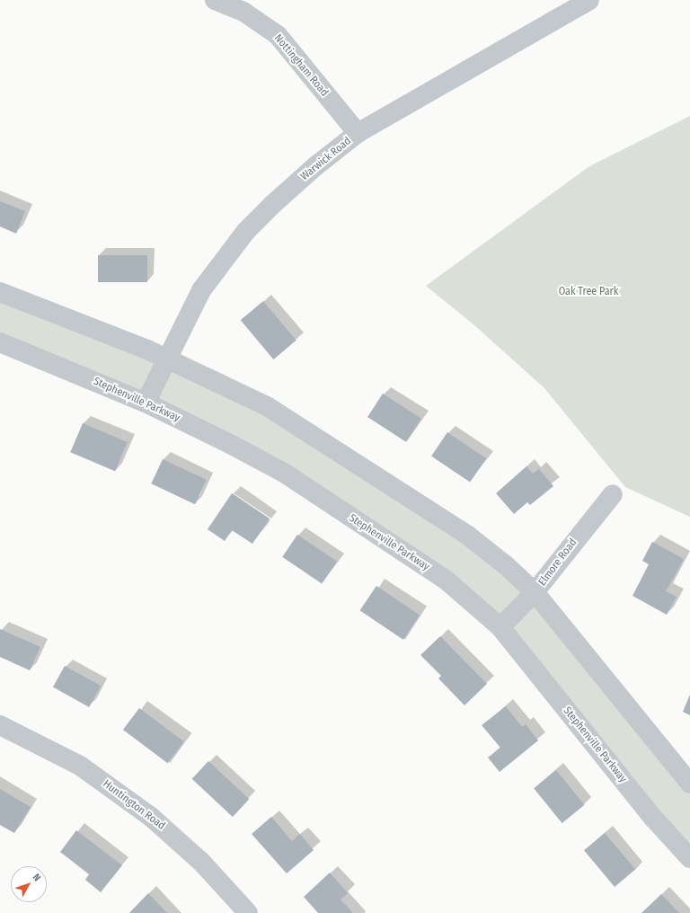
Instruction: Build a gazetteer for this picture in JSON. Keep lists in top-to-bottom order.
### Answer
{
  "streets": {
    "street": [
      "Nottingham Road",
      "Warwick Road",
      "Stephenville Parkway",
      "Elmore Road",
      "Huntington Road"
    ]
  },
  "crossings": [
    ["Nottingham Road", "Warwick Road"],
    ["Warwick Road", "Stephenville Parkway"],
    ["Stephenville Parkway", "Elmore Road"]
  ],
  "parks": ["Oak Tree Park"],
  "north": "top right"
}
